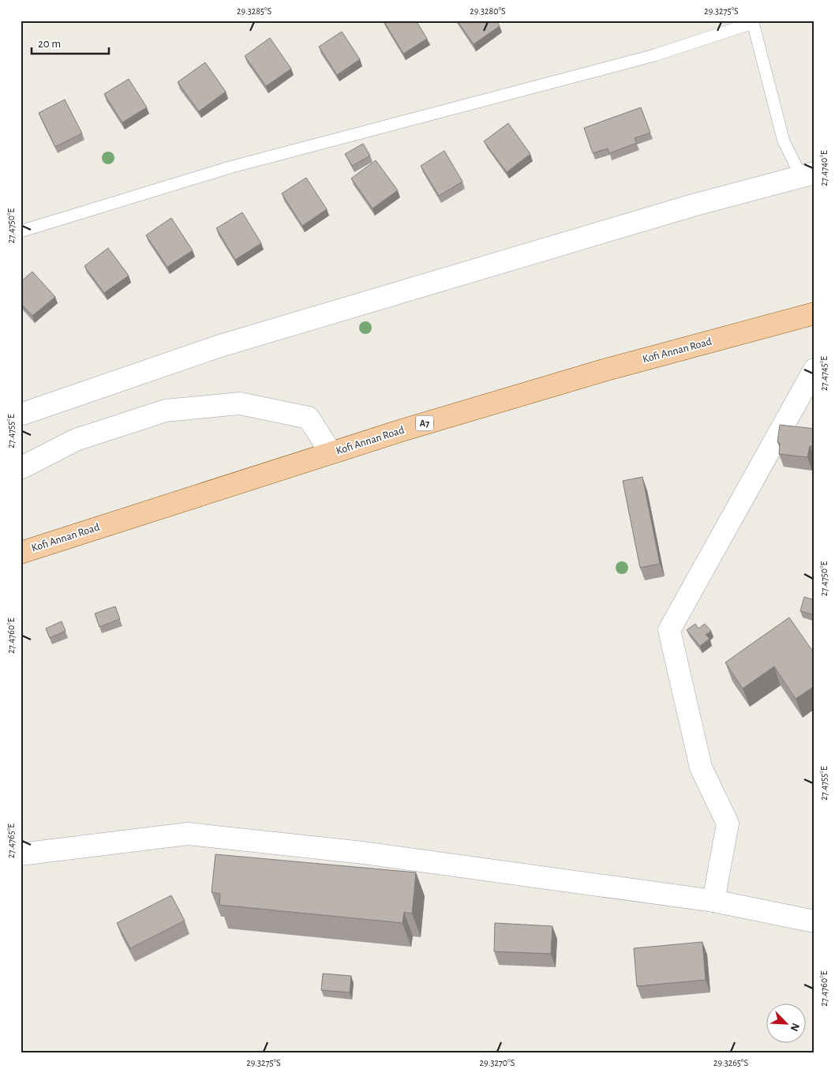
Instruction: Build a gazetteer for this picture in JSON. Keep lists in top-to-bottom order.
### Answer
{
  "streets": {
    "main road": ["Kofi Annan Road", "A7"]
  },
  "scale_bar": "20 m",
  "north": "bottom right",
  "coordinates": [
    "29.3285°S",
    "29.3280°S",
    "29.3275°S",
    "27.4740°E",
    "27.4750°E",
    "27.4745°E",
    "27.4755°E",
    "27.4760°E",
    "27.4765°E",
    "29.3270°S",
    "29.3265°S"
  ]
}
